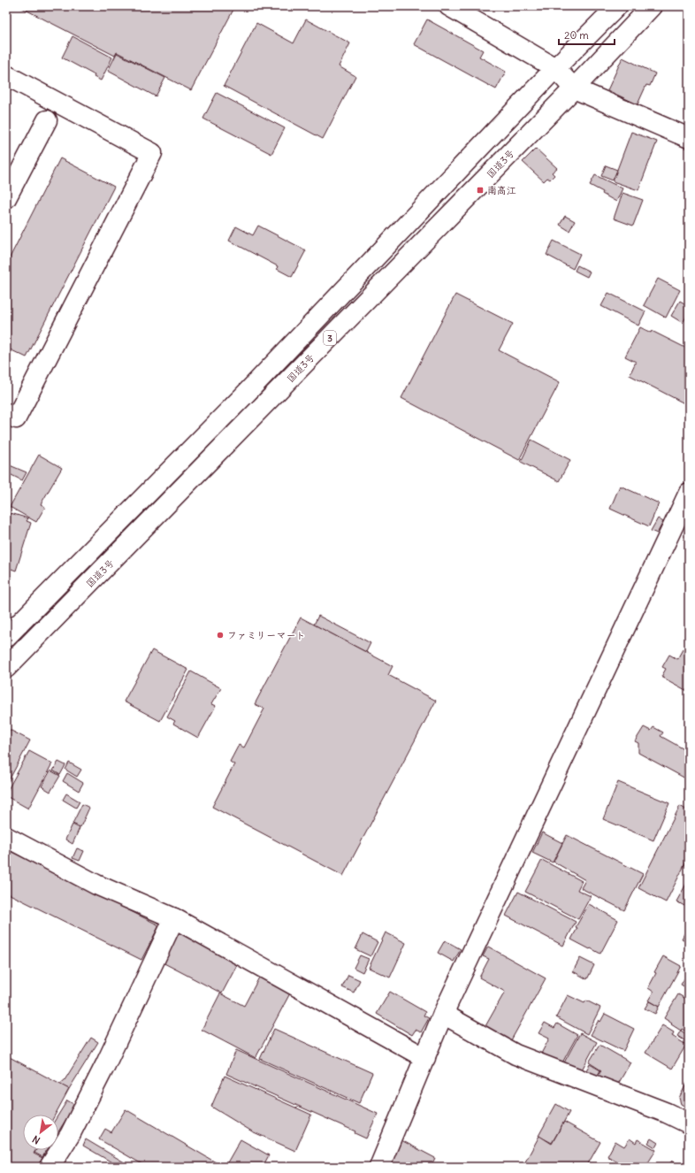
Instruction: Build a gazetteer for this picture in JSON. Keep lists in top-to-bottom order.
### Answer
{
  "streets": {
    "main road": ["国道3号", "3"]
  },
  "places": {
    "transit": ["南高江"],
    "other": ["ファミリーマート"]
  },
  "scale_bar": "20 m",
  "north": "bottom left"
}
